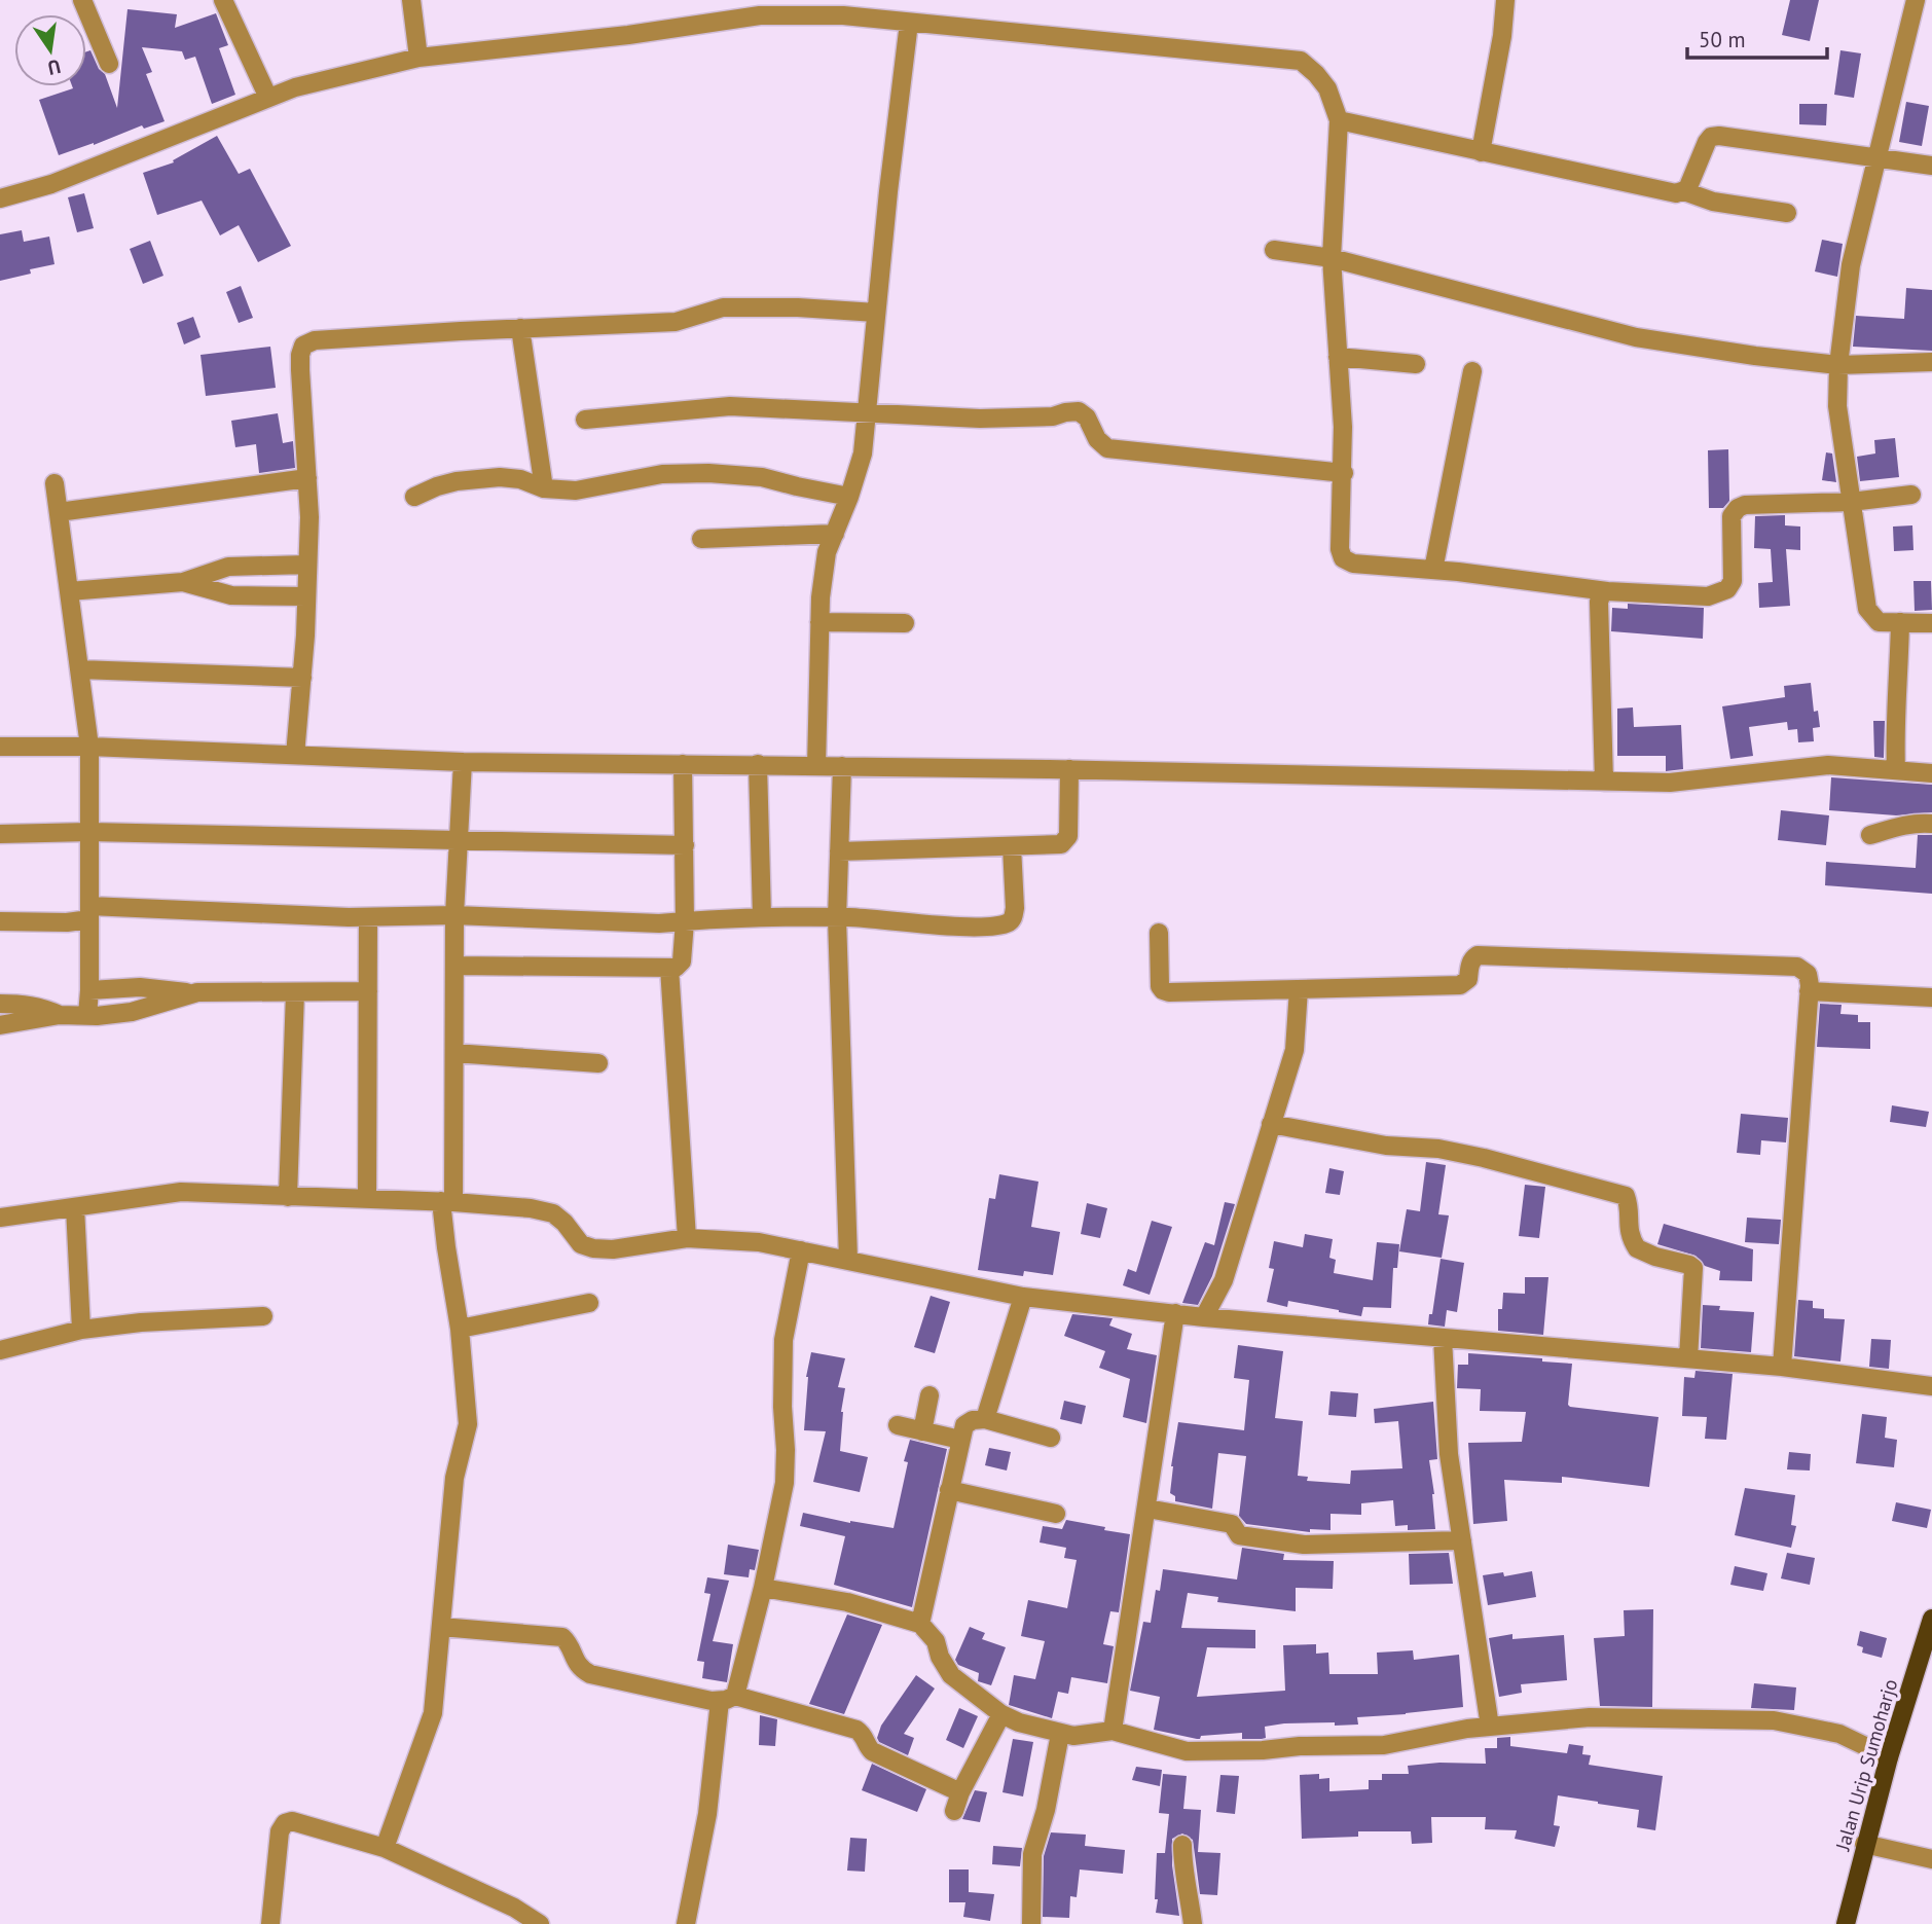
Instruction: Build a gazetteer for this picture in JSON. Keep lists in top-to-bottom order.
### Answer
{
  "streets": {
    "main road": ["Jalan Urip Sumoharjo"]
  },
  "scale_bar": "50 m",
  "north": "bottom"
}
